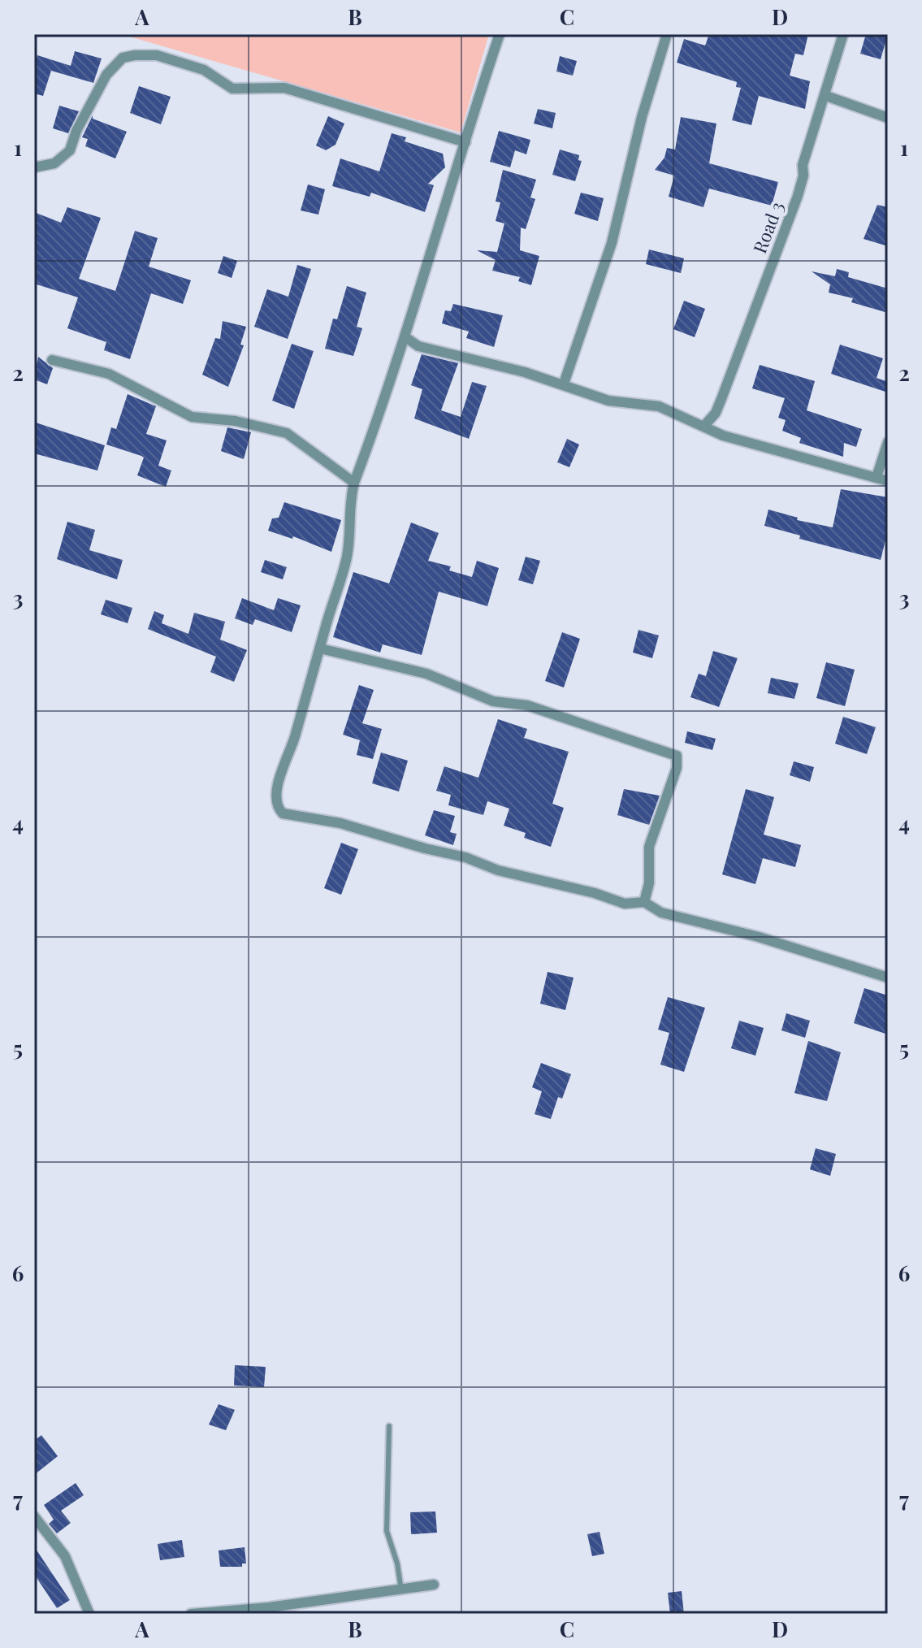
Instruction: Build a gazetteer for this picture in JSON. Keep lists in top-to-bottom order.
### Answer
{
  "streets": {
    "street": ["Road 3"]
  },
  "grid": {
    "columns": [
      "A",
      "B",
      "C",
      "D"
    ],
    "rows": [
      "1",
      "2",
      "3",
      "4",
      "5",
      "6",
      "7"
    ]
  }
}
